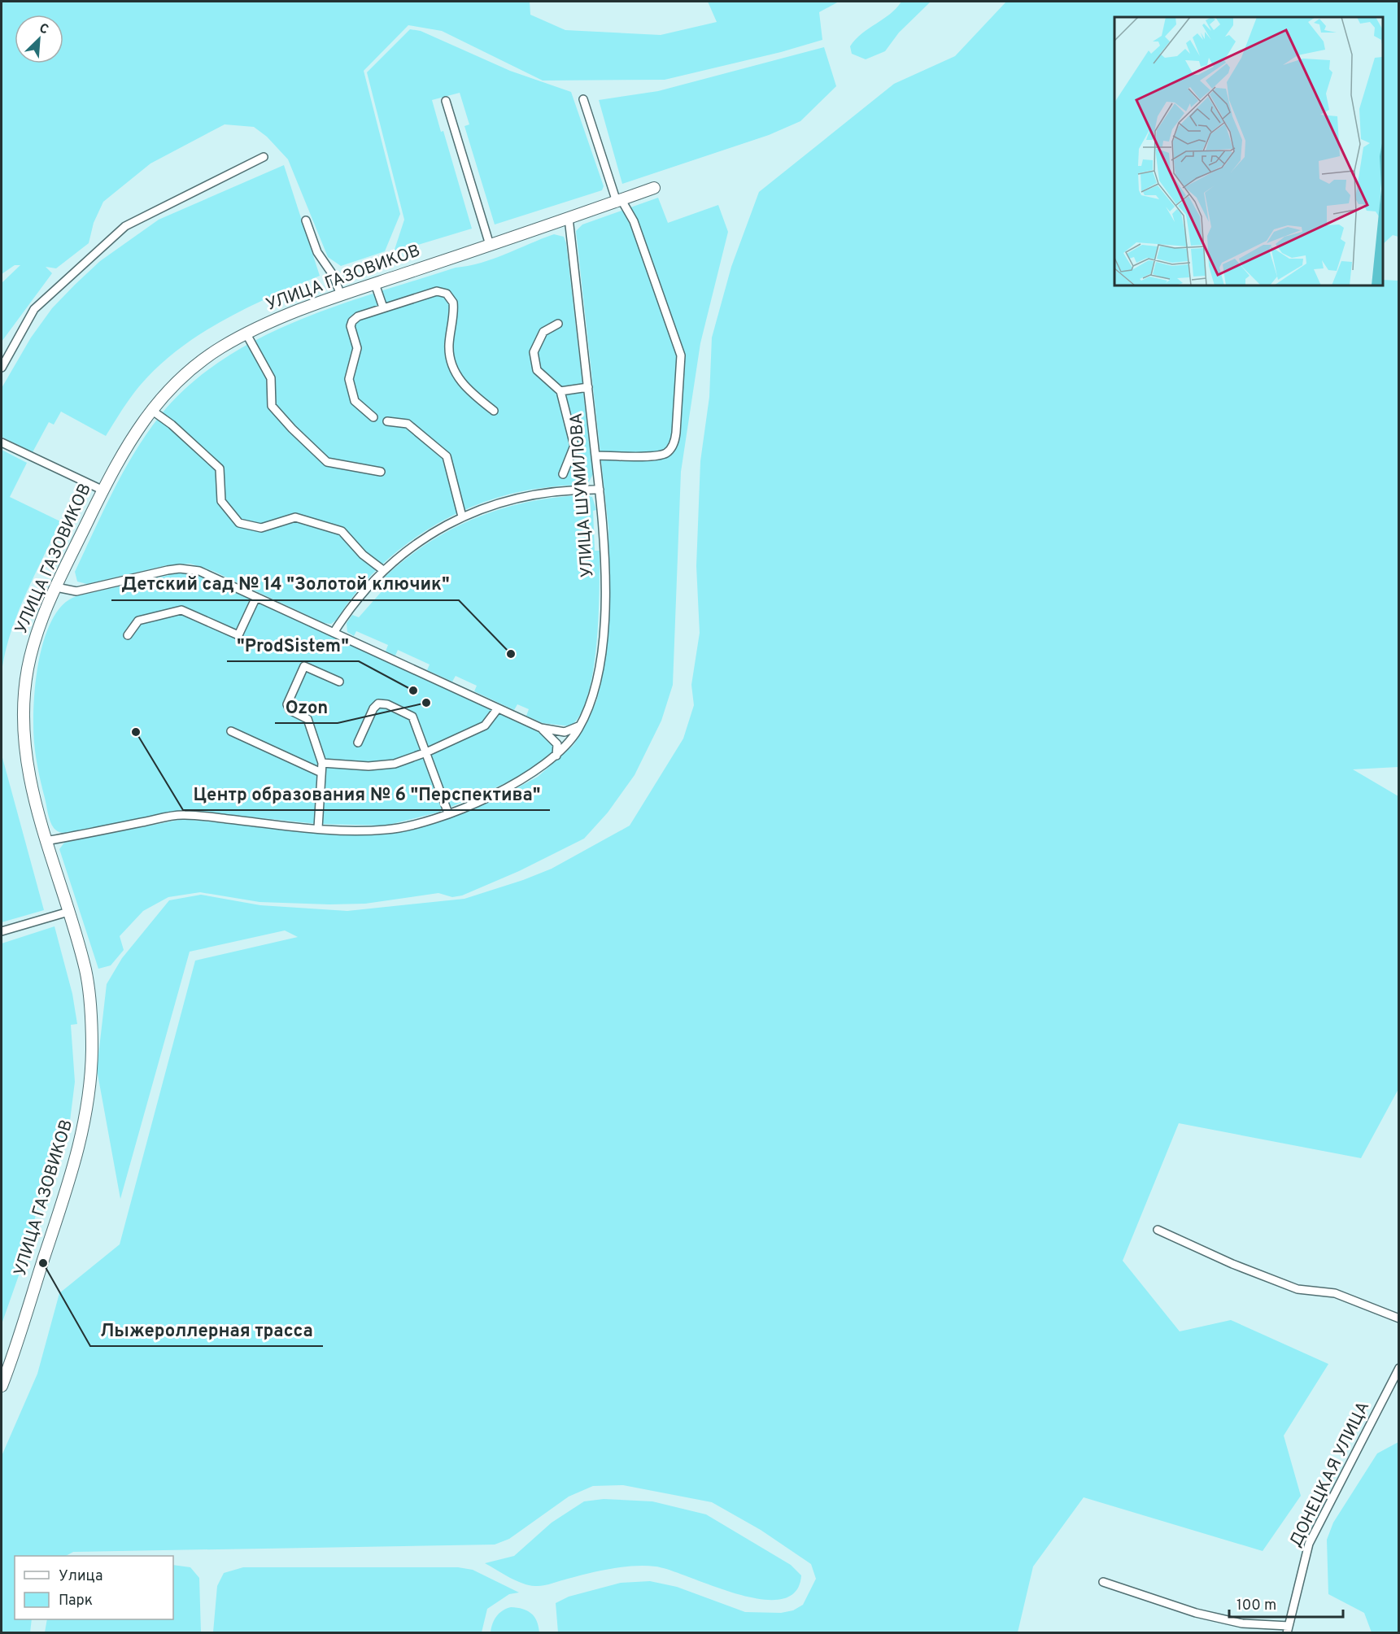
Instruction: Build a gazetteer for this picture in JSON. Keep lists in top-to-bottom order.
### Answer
{
  "streets": {
    "street": ["УЛИЦА ГАЗОВИКОВ", "УЛИЦА ШУМИЛОВА", "ДОНЕЦКАЯ УЛИЦА"]
  },
  "crossings": [
    ["УЛИЦА ГАЗОВИКОВ", "УЛИЦА ШУМИЛОВА"]
  ],
  "places": [
    "Детский сад № 14 \"Золотой ключик\"",
    "\"ProdSistem\"",
    "Ozon",
    "Центр образования № 6 \"Перспектива\"",
    "Лыжероллерная трасса"
  ],
  "legend": ["Улица", "Парк"],
  "scale_bar": "100 m",
  "north": "top right"
}
